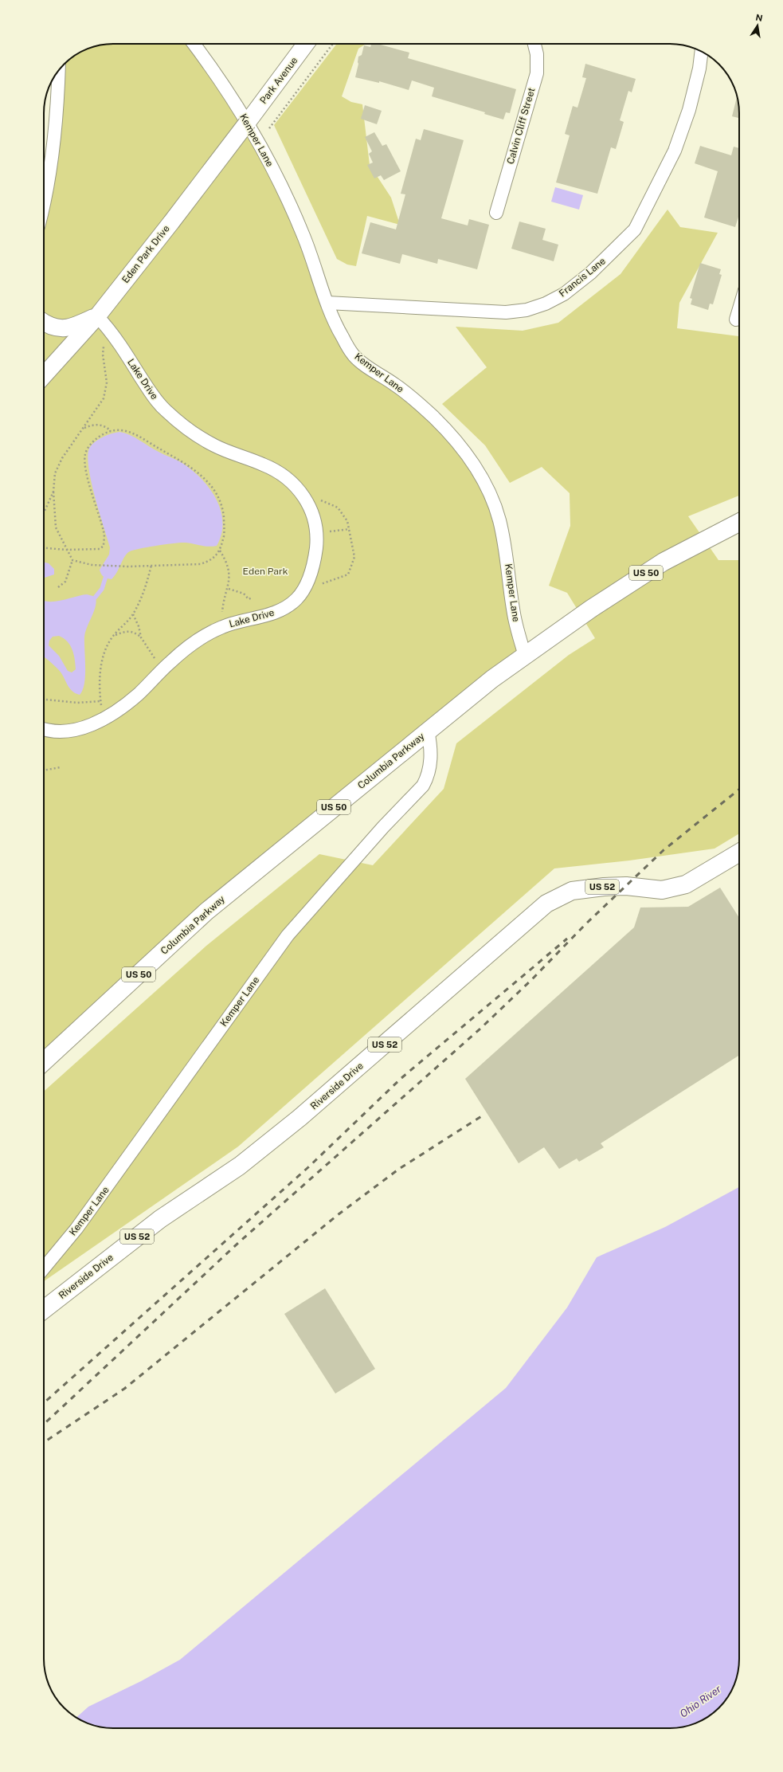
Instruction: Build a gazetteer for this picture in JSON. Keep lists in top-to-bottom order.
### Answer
{
  "streets": {
    "main road": [
      "US 50",
      "Columbia Parkway",
      "US 52",
      "Riverside Drive"
    ],
    "street": [
      "Park Avenue",
      "Calvin Cliff Street",
      "Kemper Lane",
      "Eden Park Drive",
      "Francis Lane",
      "Lake Drive"
    ]
  },
  "crossings": [
    ["Park Avenue", "Eden Park Drive"],
    ["Kemper Lane", "Francis Lane"],
    ["Kemper Lane", "Columbia Parkway"],
    ["Eden Park Drive", "Lake Drive"]
  ],
  "water": ["Ohio River"],
  "parks": ["Eden Park"],
  "north": "top"
}
